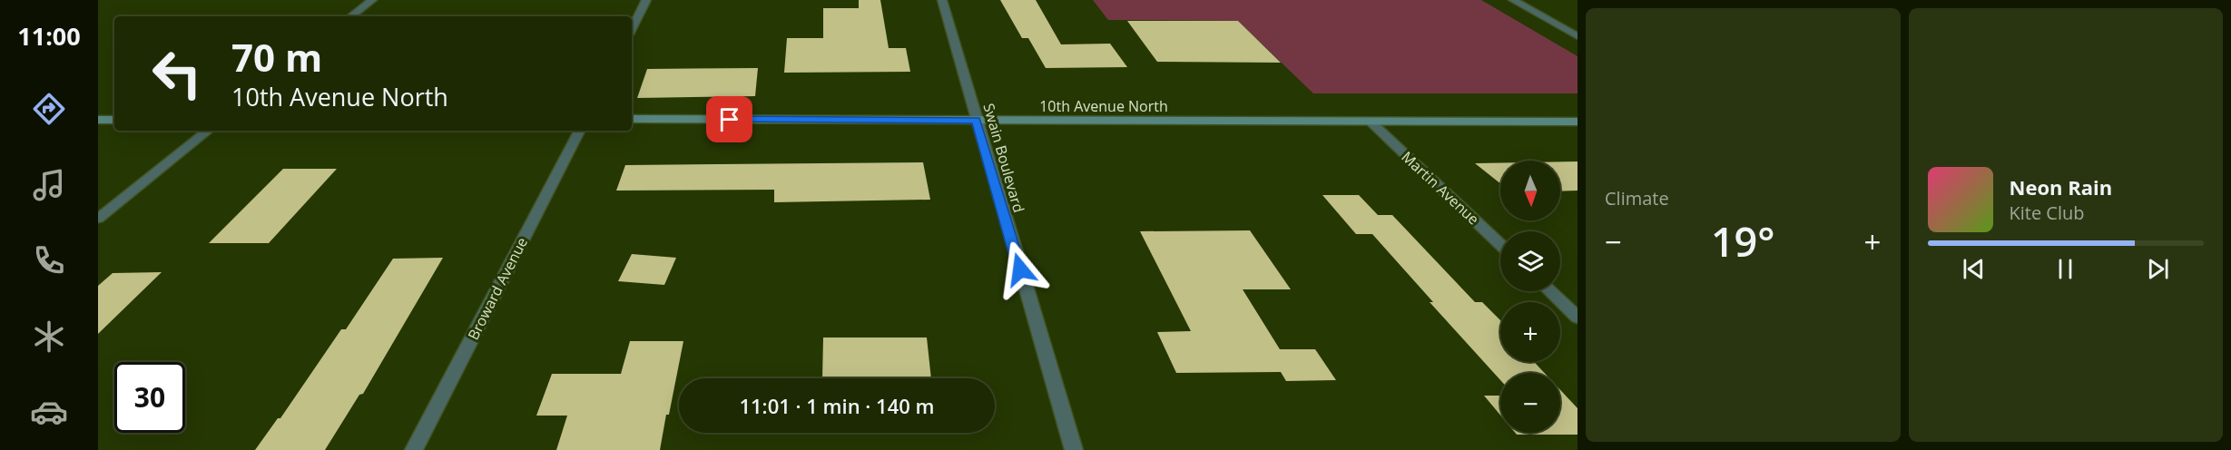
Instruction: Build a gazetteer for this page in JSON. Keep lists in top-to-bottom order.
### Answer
{
  "streets": {
    "street": [
      "10th Avenue North",
      "Swain Boulevard",
      "Martin Avenue",
      "Broward Avenue"
    ]
  },
  "crossings": [
    ["10th Avenue North", "Swain Boulevard"],
    ["10th Avenue North", "Martin Avenue"]
  ],
  "north": "bottom",
  "page": {
    "tabs": "11:00",
    "tile": "Climate",
    "turn": ["70 m", "10th Avenue North"],
    "map_buttons": ["+", "−"],
    "song": ["Neon Rain", "Kite Club"],
    "heat": ["−", "19°", "+"],
    "limit": "30",
    "trip": "11:01 · 1 min · 140 m"
  }
}
